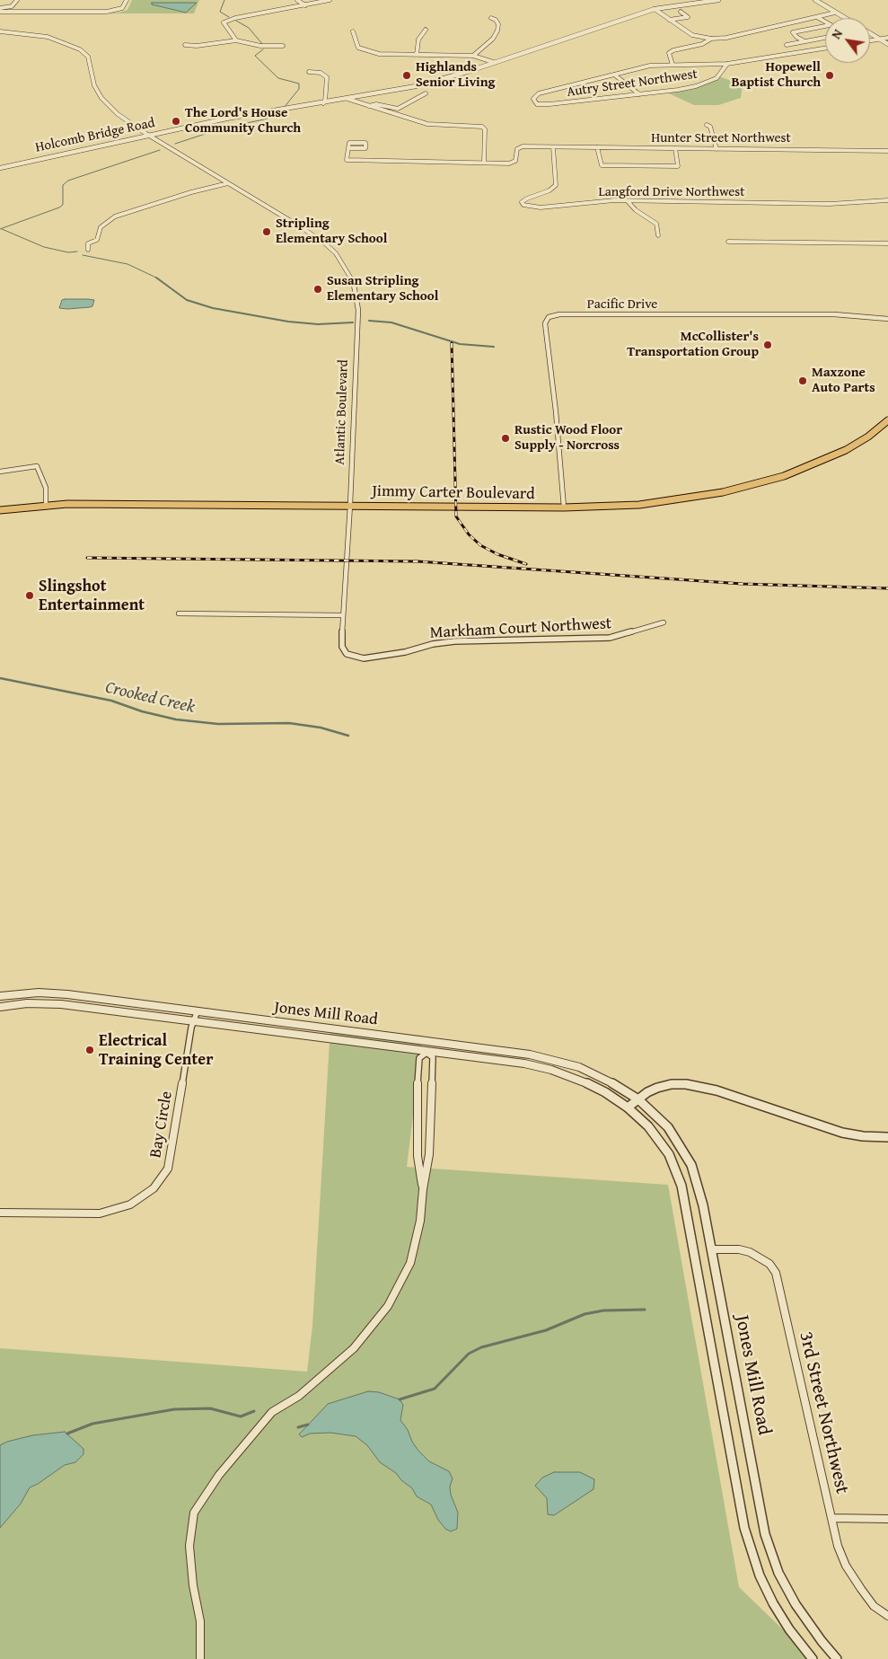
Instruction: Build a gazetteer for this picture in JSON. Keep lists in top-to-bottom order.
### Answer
{
  "streets": {
    "main road": ["Jimmy Carter Boulevard"],
    "street": [
      "Autry Street Northwest",
      "Holcomb Bridge Road",
      "Hunter Street Northwest",
      "Langford Drive Northwest",
      "Pacific Drive",
      "Atlantic Boulevard",
      "Markham Court Northwest",
      "Jones Mill Road",
      "Bay Circle",
      "3rd Street Northwest"
    ]
  },
  "crossings": [
    ["Holcomb Bridge Road", "Atlantic Boulevard"],
    ["Hunter Street Northwest", "Langford Drive Northwest"],
    ["Pacific Drive", "Jimmy Carter Boulevard"],
    ["Atlantic Boulevard", "Jimmy Carter Boulevard"],
    ["Atlantic Boulevard", "Markham Court Northwest"],
    ["Jones Mill Road", "Bay Circle"],
    ["Jones Mill Road", "3rd Street Northwest"]
  ],
  "water": ["Crooked Creek"],
  "places": [
    "Highlands Senior Living",
    "Hopewell Baptist Church",
    "The Lord's House Community Church",
    "Stripling Elementary School",
    "Susan Stripling Elementary School",
    "McCollister's Transportation Group",
    "Maxzone Auto Parts",
    "Rustic Wood Floor Supply - Norcross",
    "Slingshot Entertainment",
    "Electrical Training Center"
  ],
  "north": "top left"
}
